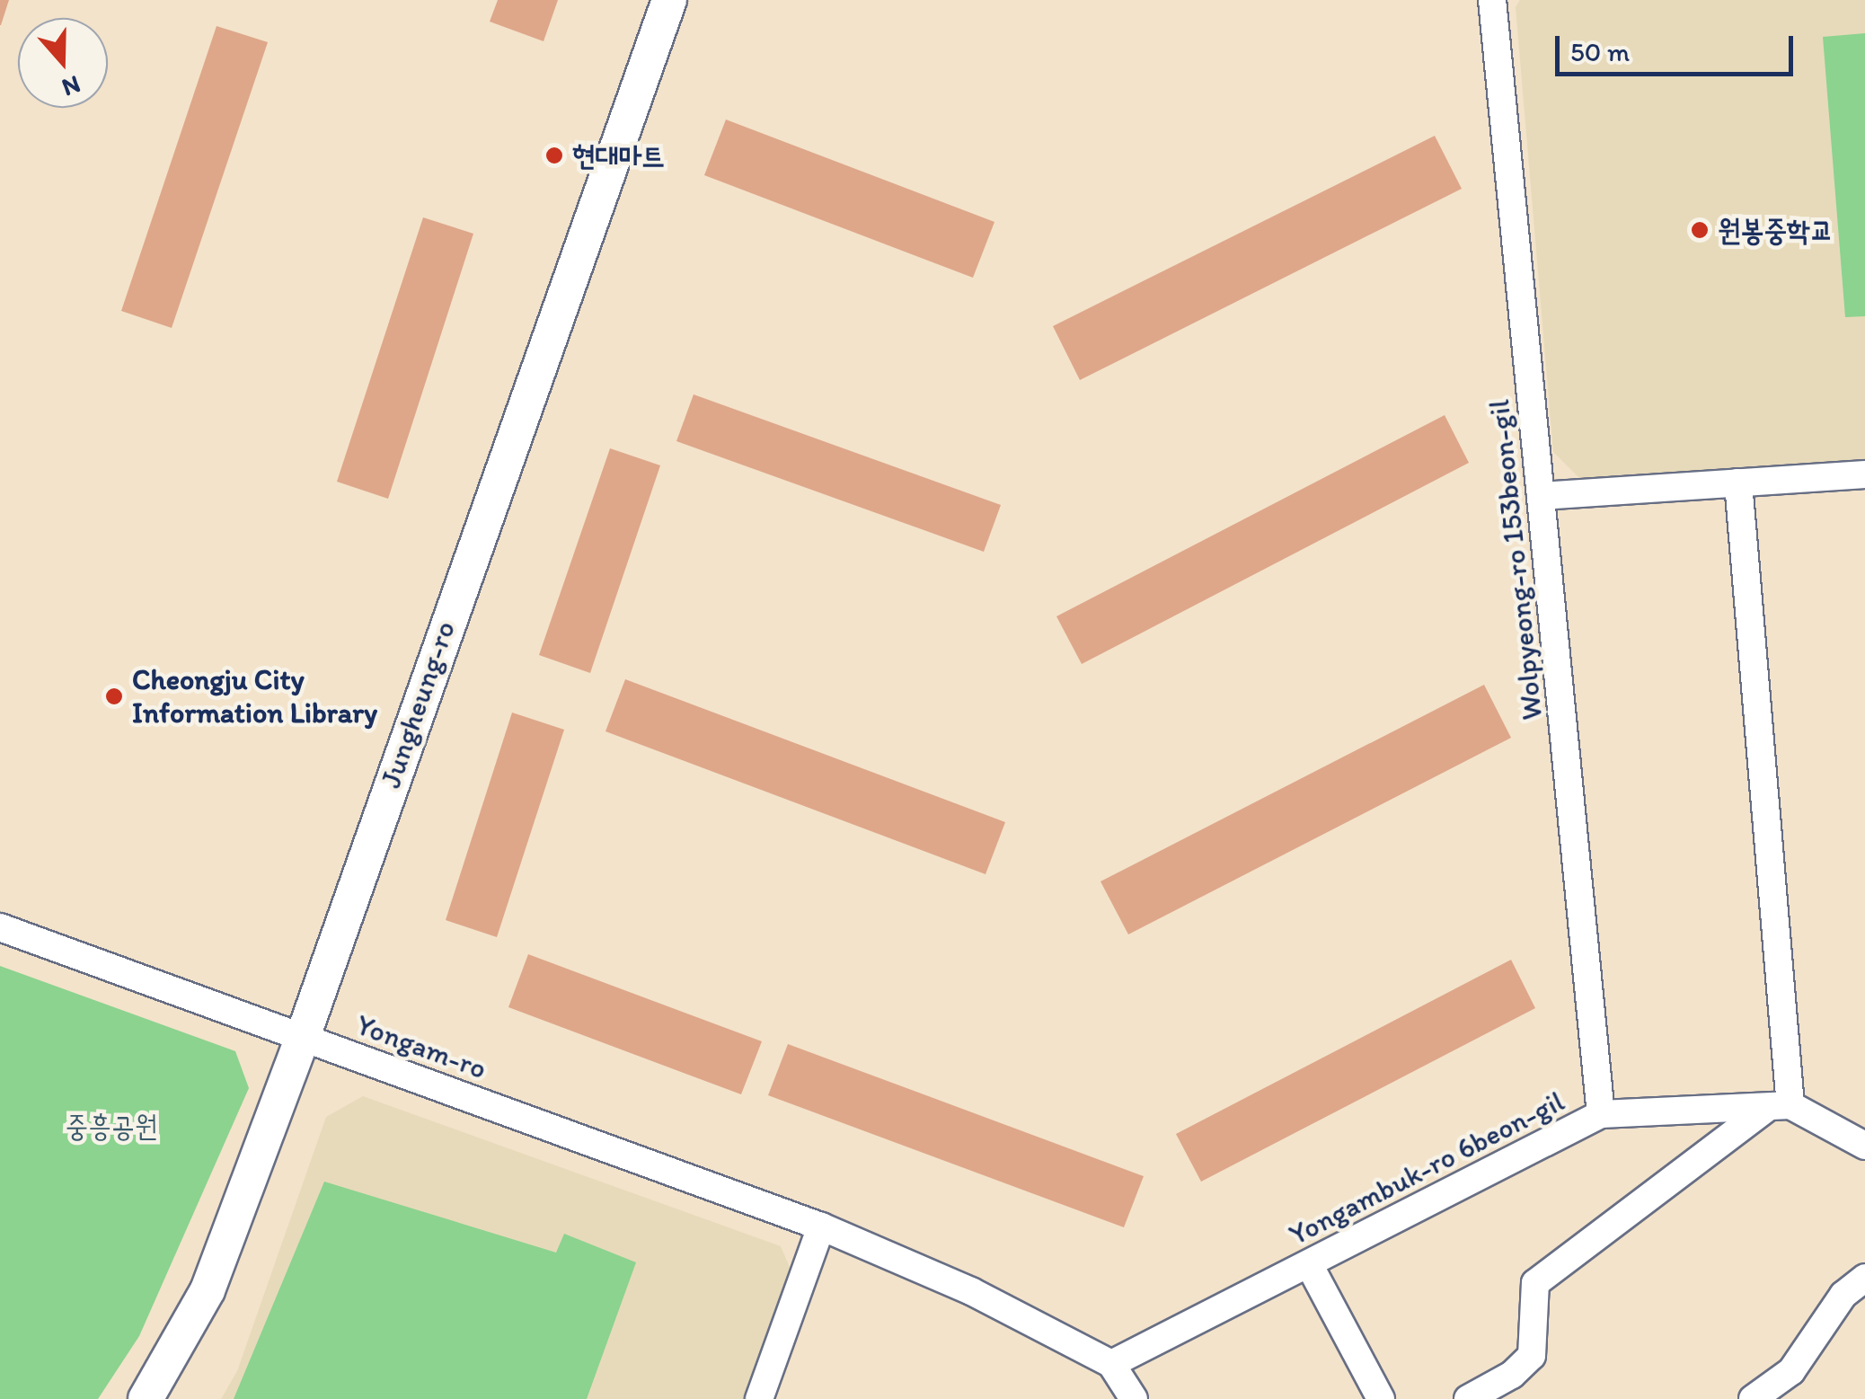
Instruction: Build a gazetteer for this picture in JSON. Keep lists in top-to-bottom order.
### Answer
{
  "streets": {
    "street": [
      "Wolpyeong-ro 153beon-gil",
      "Jungheung-ro",
      "Yongam-ro",
      "Yongambuk-ro 6beon-gil"
    ]
  },
  "crossings": [
    ["Wolpyeong-ro 153beon-gil", "Yongambuk-ro 6beon-gil"],
    ["Jungheung-ro", "Yongam-ro"],
    ["Yongam-ro", "Yongambuk-ro 6beon-gil"]
  ],
  "parks": ["중흥공원"],
  "places": ["현대마트", "원봉중학교", "Cheongju City Information Library"],
  "scale_bar": "50 m",
  "north": "bottom"
}
